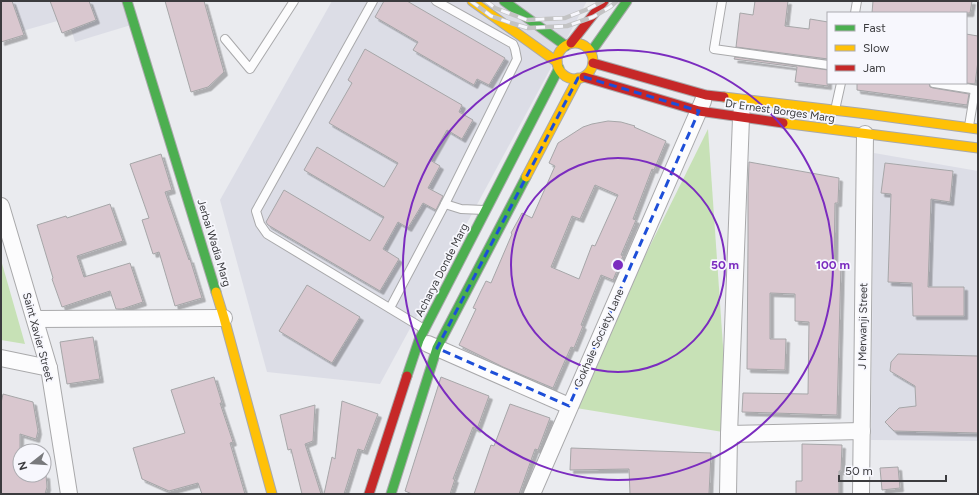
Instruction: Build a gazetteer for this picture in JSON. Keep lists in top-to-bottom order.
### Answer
{
  "streets": {
    "main road": ["Dr Ernest Borges Marg", "Jerbai Wadia Marg", "Acharya Donde Marg"],
    "street": ["J Merwanji Street", "Saint Xavier Street", "Gokhale Society Lane"]
  },
  "crossings": [
    ["Dr Ernest Borges Marg", "Acharya Donde Marg"],
    ["Dr Ernest Borges Marg", "J Merwanji Street"],
    ["Dr Ernest Borges Marg", "Gokhale Society Lane"]
  ],
  "legend": ["Fast", "Slow", "Jam"],
  "scale_bar": "50 m",
  "north": "left",
  "rings": ["50 m", "100 m"]
}
